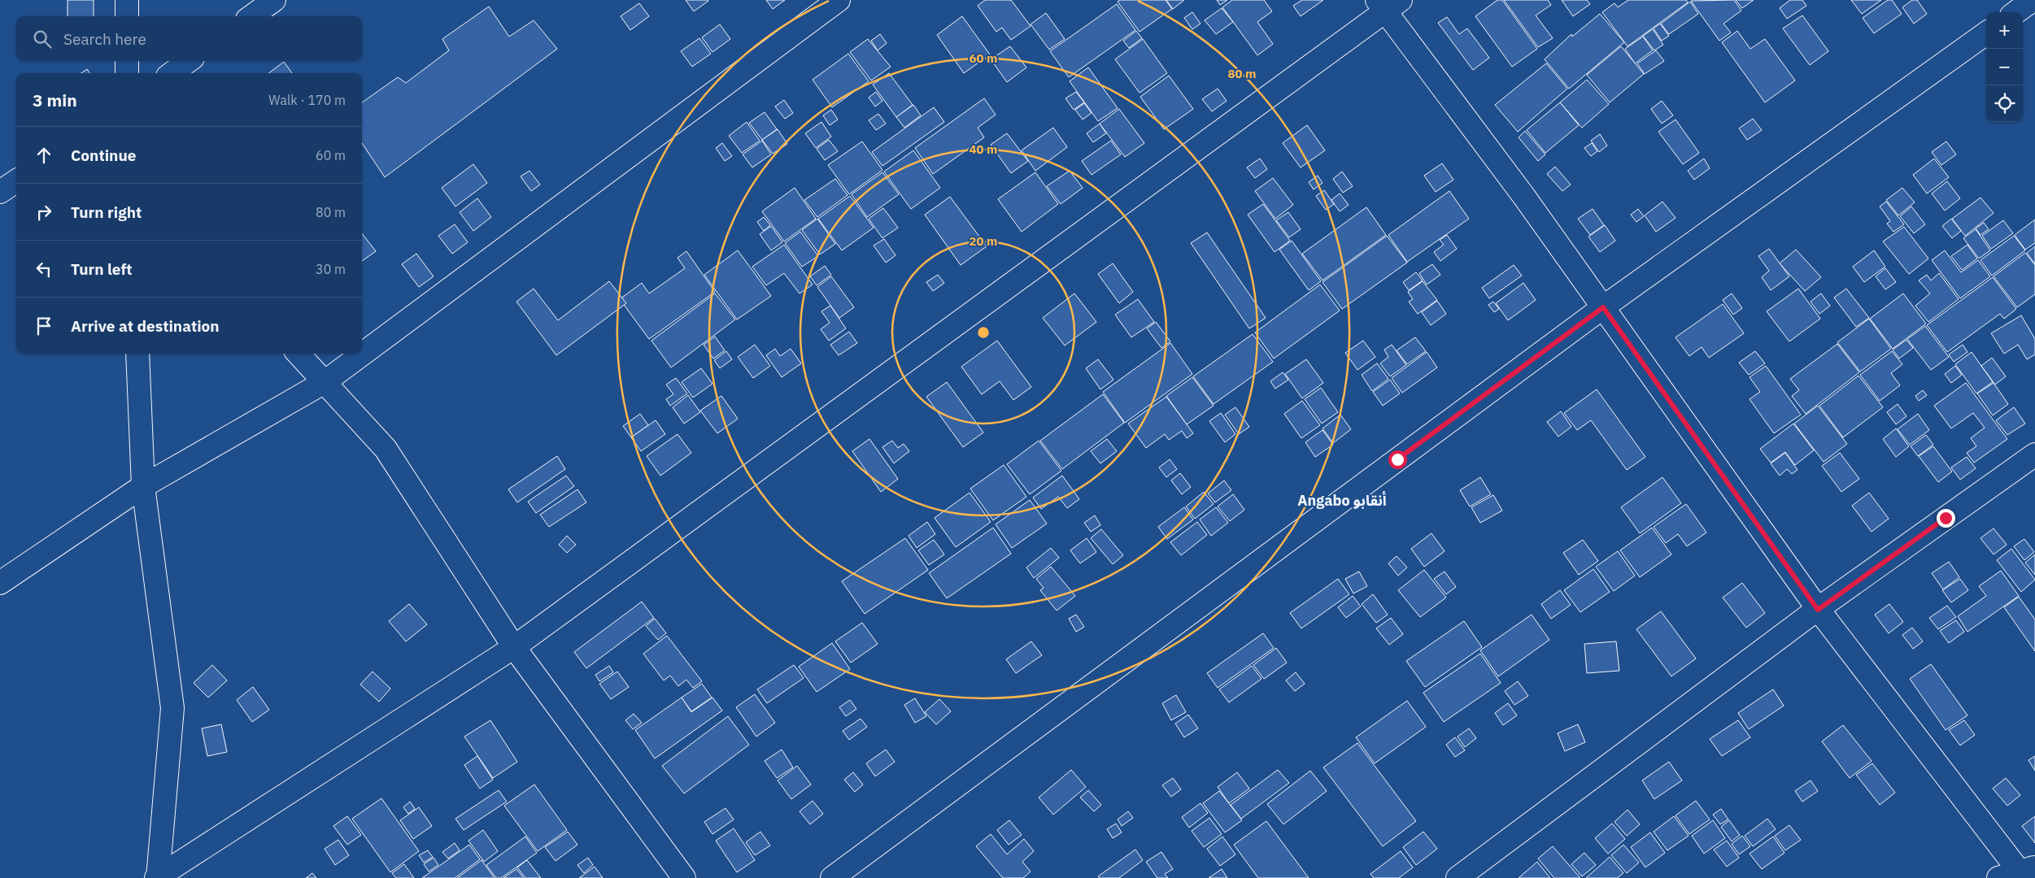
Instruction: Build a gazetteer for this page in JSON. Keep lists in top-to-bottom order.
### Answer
{
  "districts": ["Angabo أنقابو"],
  "page": {
    "map_buttons": ["+", "−"],
    "search": "Search here",
    "heading": ["3 min", "Walk · 170 m"],
    "list": [
      ["Continue", "60 m"],
      ["Turn right", "80 m"],
      ["Turn left", "30 m"],
      "Arrive at destination"
    ]
  },
  "rings": [
    "60 m",
    "80 m",
    "40 m",
    "20 m"
  ]
}
